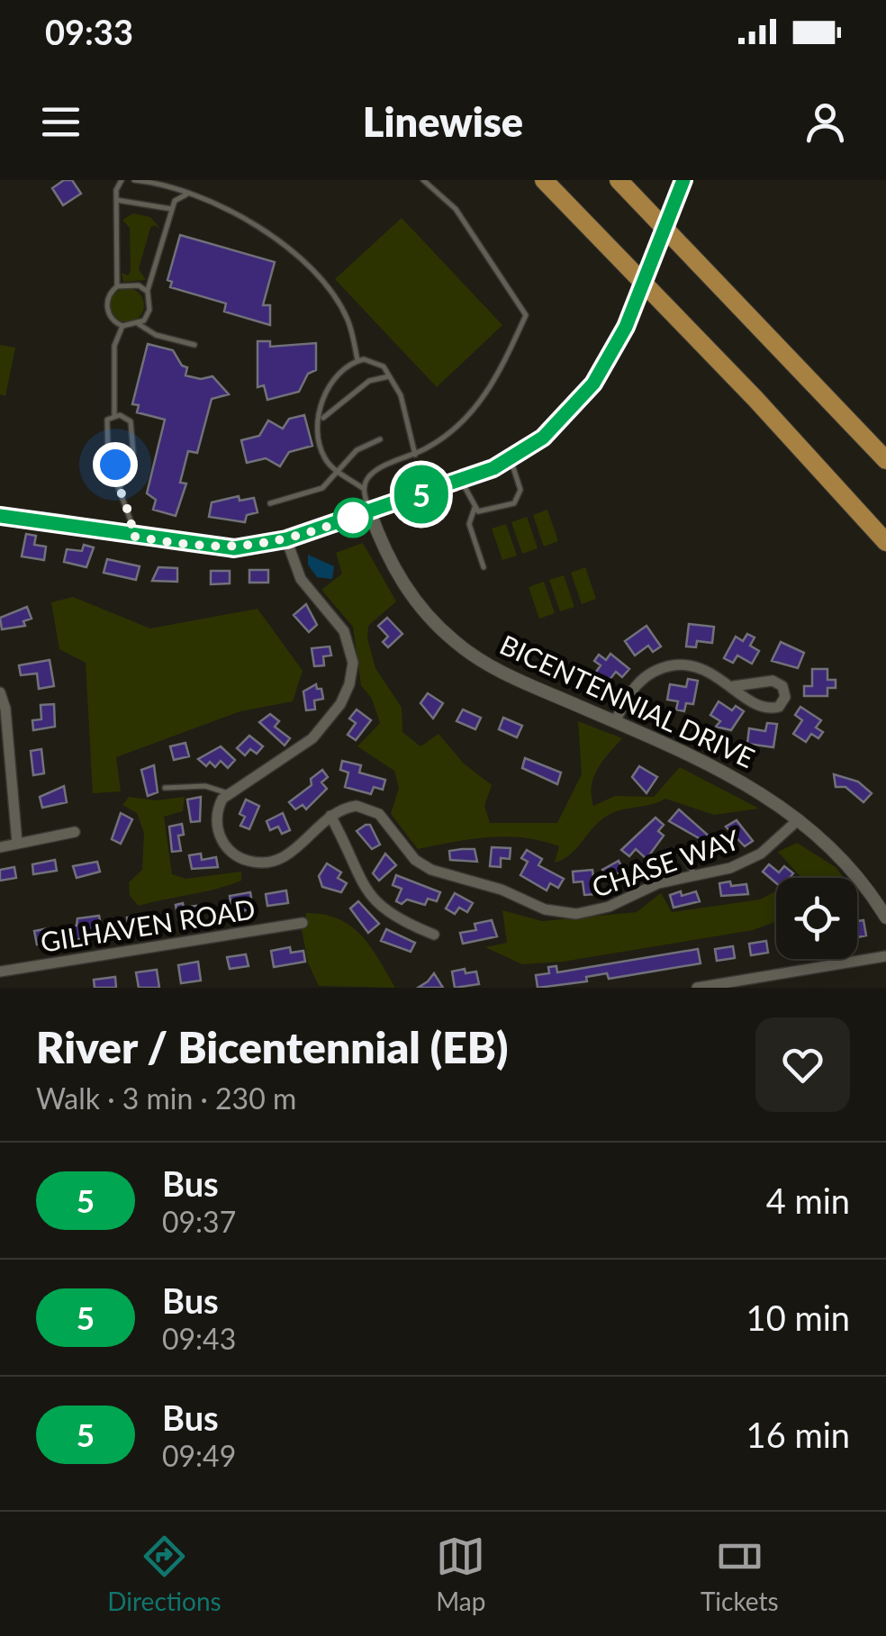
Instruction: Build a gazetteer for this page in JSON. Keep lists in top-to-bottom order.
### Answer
{
  "streets": {
    "street": ["BICENTENNIAL DRIVE", "CHASE WAY", "GILHAVEN ROAD"]
  },
  "crossings": [
    ["BICENTENNIAL DRIVE", "CHASE WAY"]
  ],
  "lines": ["bus line 5"],
  "page": {
    "status": "09:33",
    "header": "Linewise",
    "on_map": "5",
    "heading": ["River / Bicentennial (EB)", "Walk · 3 min · 230 m"],
    "list": [
      {
        "mark": "5",
        "name": "Bus",
        "note": "09:37",
        "value": "4 min"
      },
      {
        "mark": "5",
        "name": "Bus",
        "note": "09:43",
        "value": "10 min"
      },
      {
        "mark": "5",
        "name": "Bus",
        "note": "09:49",
        "value": "16 min"
      }
    ],
    "tabs": ["Directions", "Map", "Tickets"]
  }
}
